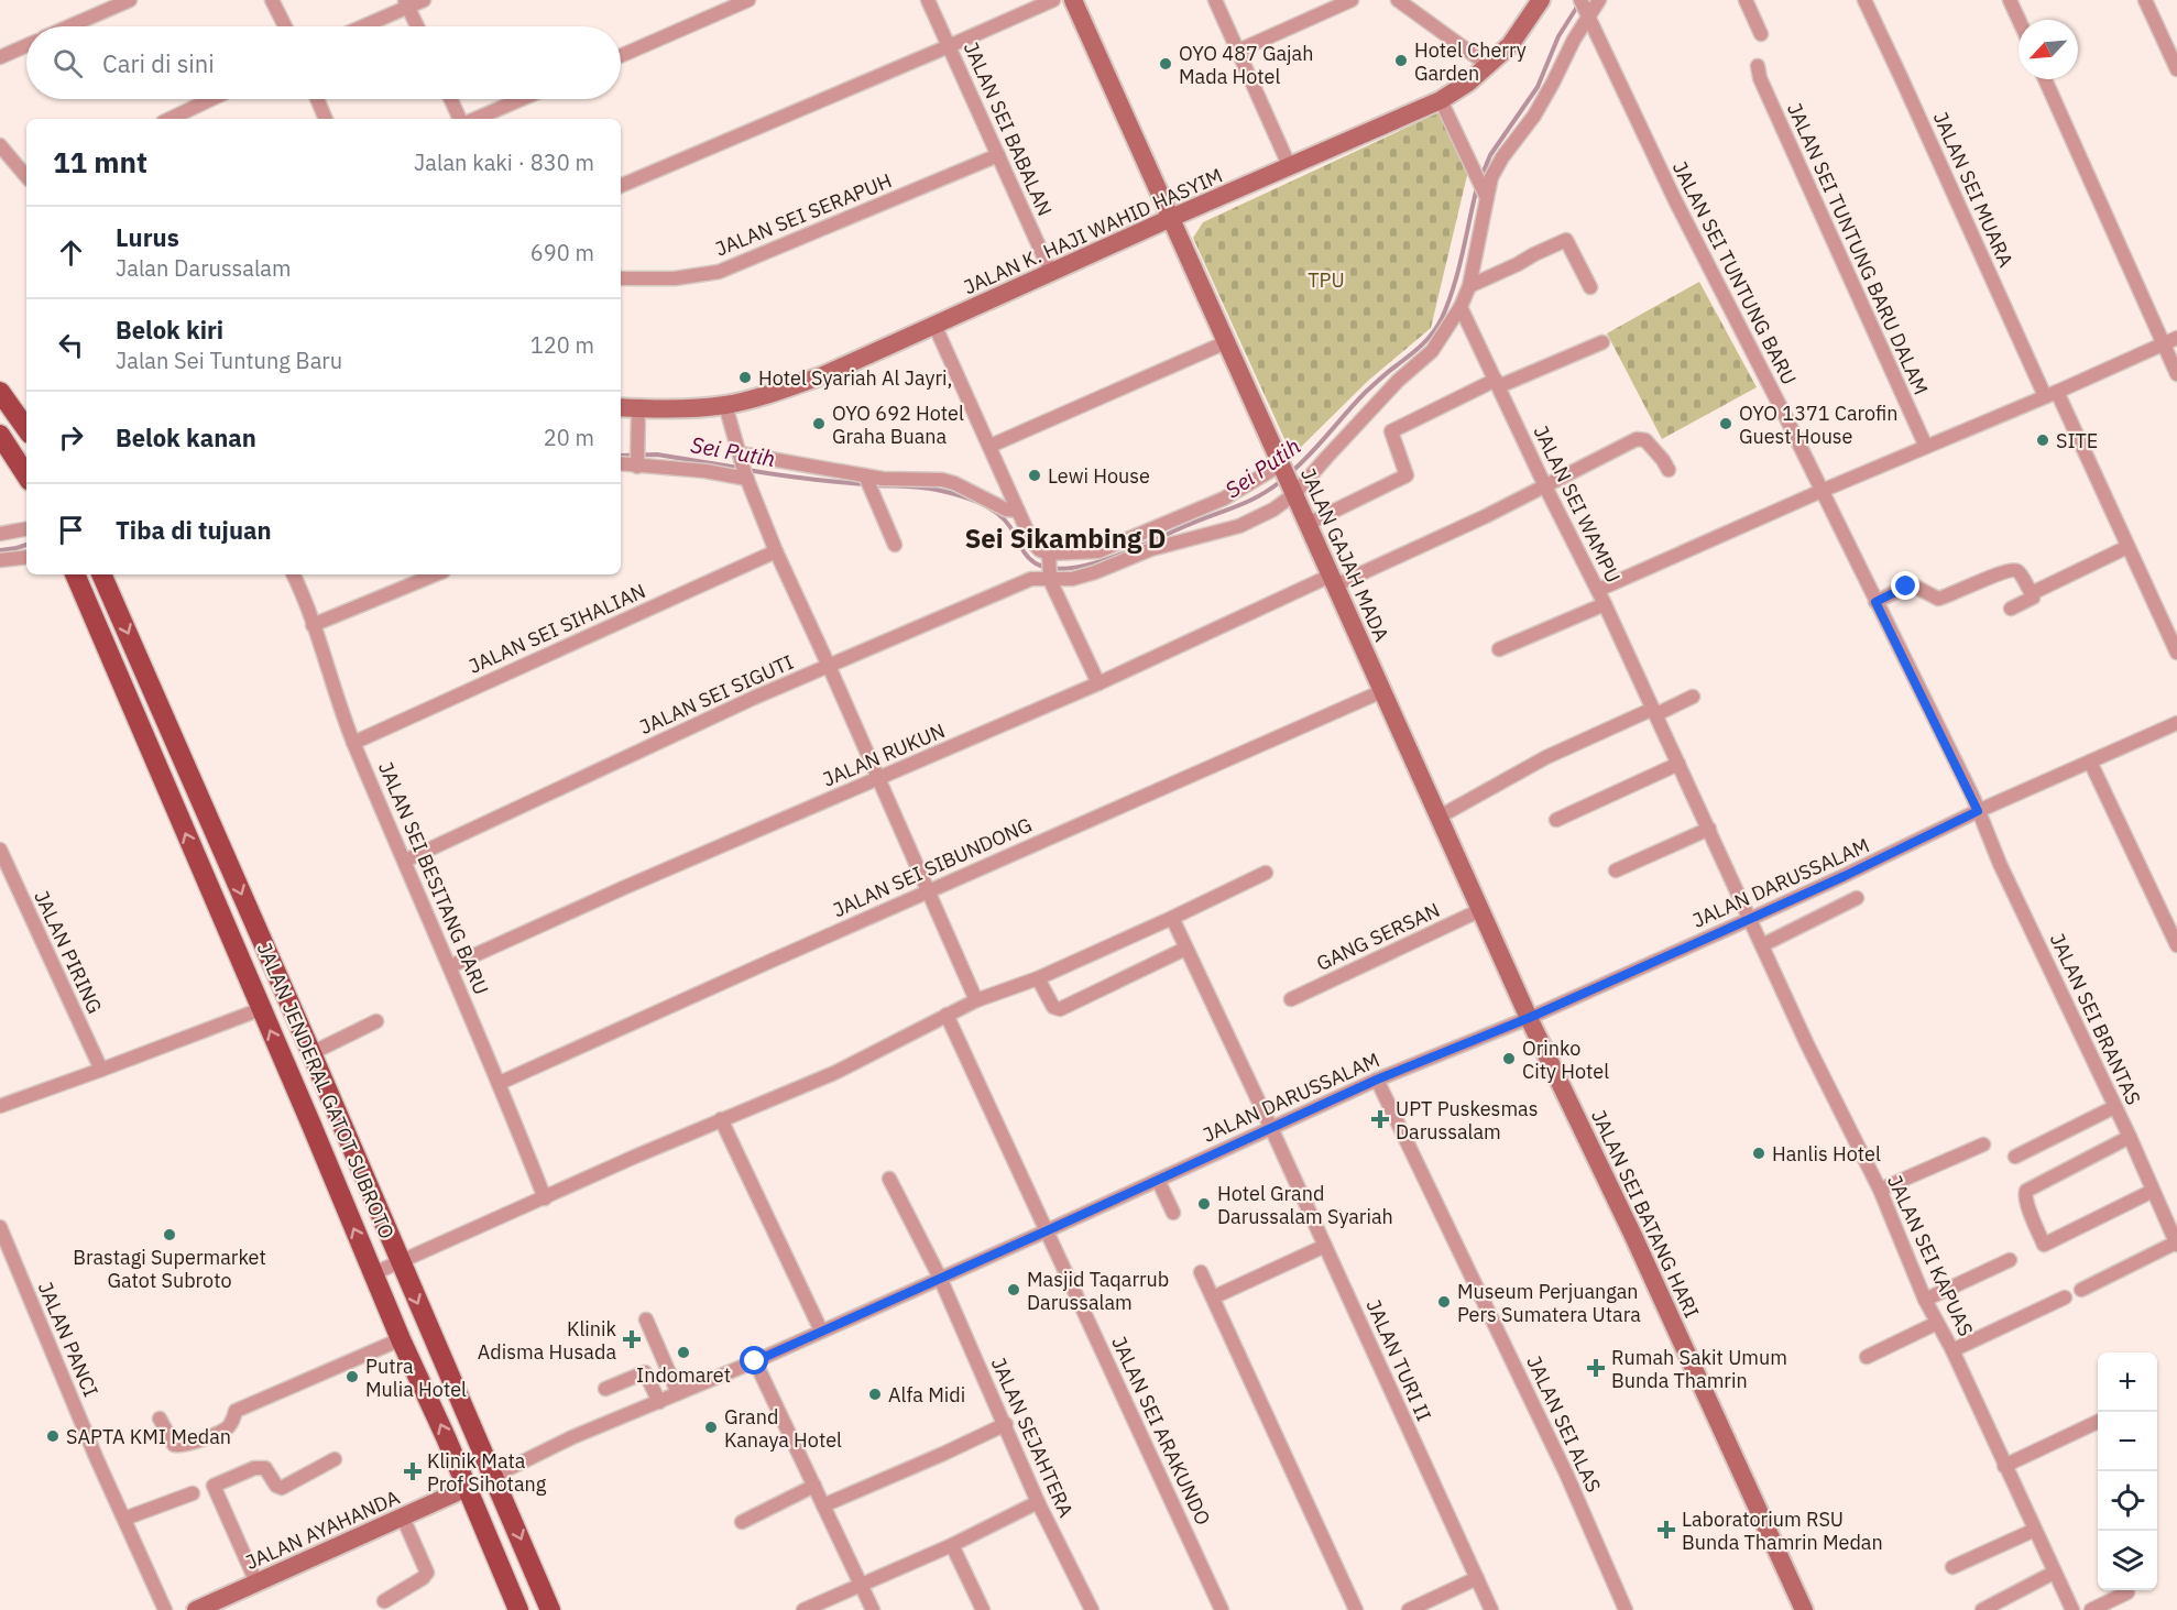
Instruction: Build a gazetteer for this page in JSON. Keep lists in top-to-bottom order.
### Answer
{
  "streets": {
    "main road": ["JALAN JENDERAL GATOT SUBROTO"],
    "street": [
      "JALAN SEI BABALAN",
      "JALAN SEI MUARA",
      "JALAN SEI SERAPUH",
      "JALAN K. HAJI WAHID HASYIM",
      "JALAN SEI TUNTUNG BARU DALAM",
      "JALAN SEI TUNTUNG BARU",
      "JALAN SEI WAMPU",
      "JALAN GAJAH MADA",
      "JALAN SEI SIHALIAN",
      "JALAN SEI SIGUTI",
      "JALAN RUKUN",
      "JALAN SEI SIBUNDONG",
      "JALAN SEI BESITANG BARU",
      "JALAN DARUSSALAM",
      "GANG SERSAN",
      "JALAN PIRING",
      "JALAN SEI BRANTAS",
      "JALAN SEI BATANG HARI",
      "JALAN SEI KAPUAS",
      "JALAN PANCI",
      "JALAN TURI II",
      "JALAN SEI ALAS",
      "JALAN SEI ARAKUNDO",
      "JALAN SEJAHTERA",
      "JALAN AYAHANDA"
    ]
  },
  "crossings": [
    ["JALAN SEI BABALAN", "JALAN SEI SERAPUH"],
    ["JALAN SEI BABALAN", "JALAN K. HAJI WAHID HASYIM"],
    ["JALAN K. HAJI WAHID HASYIM", "JALAN GAJAH MADA"],
    ["JALAN SEI TUNTUNG BARU", "JALAN DARUSSALAM"],
    ["JALAN SEI TUNTUNG BARU", "JALAN SEI BRANTAS"],
    ["JALAN SEI WAMPU", "JALAN RUKUN"],
    ["JALAN SEI WAMPU", "JALAN DARUSSALAM"],
    ["JALAN SEI WAMPU", "JALAN SEI KAPUAS"],
    ["JALAN GAJAH MADA", "JALAN RUKUN"],
    ["JALAN GAJAH MADA", "JALAN SEI SIBUNDONG"],
    ["JALAN GAJAH MADA", "JALAN DARUSSALAM"],
    ["JALAN GAJAH MADA", "GANG SERSAN"],
    ["JALAN GAJAH MADA", "JALAN SEI BATANG HARI"],
    ["JALAN SEI SIHALIAN", "JALAN SEI BESITANG BARU"],
    ["JALAN SEI SIGUTI", "JALAN SEI BESITANG BARU"],
    ["JALAN RUKUN", "JALAN SEI BESITANG BARU"],
    ["JALAN SEI SIBUNDONG", "JALAN SEI BESITANG BARU"],
    ["JALAN DARUSSALAM", "JALAN SEI BRANTAS"],
    ["JALAN DARUSSALAM", "JALAN JENDERAL GATOT SUBROTO"],
    ["JALAN DARUSSALAM", "JALAN SEI BATANG HARI"],
    ["JALAN DARUSSALAM", "JALAN SEI KAPUAS"],
    ["JALAN DARUSSALAM", "JALAN TURI II"],
    ["JALAN DARUSSALAM", "JALAN SEI ALAS"],
    ["JALAN DARUSSALAM", "JALAN SEI ARAKUNDO"],
    ["JALAN DARUSSALAM", "JALAN SEJAHTERA"],
    ["JALAN JENDERAL GATOT SUBROTO", "JALAN AYAHANDA"]
  ],
  "districts": ["Sei Sikambing D"],
  "water": ["Sei Putih"],
  "parks": ["TPU"],
  "places": {
    "other": [
      "Hotel Cherry Garden",
      "OYO 487 Gajah Mada Hotel",
      "Hotel Syariah Al Jayri,",
      "OYO 692 Hotel Graha Buana",
      "OYO 1371 Carofin Guest House",
      "SITE",
      "Lewi House",
      "Orinko City Hotel",
      "Hanlis Hotel",
      "Hotel Grand Darussalam Syariah",
      "Brastagi Supermarket Gatot Subroto",
      "Masjid Taqarrub Darussalam",
      "Museum Perjuangan Pers Sumatera Utara",
      "Indomaret",
      "Putra Mulia Hotel",
      "Alfa Midi",
      "Grand Kanaya Hotel",
      "SAPTA KMI Medan"
    ],
    "health": [
      "UPT Puskesmas Darussalam",
      "Klinik Adisma Husada",
      "Rumah Sakit Umum Bunda Thamrin",
      "Klinik Mata Prof Sihotang",
      "Laboratorium RSU Bunda Thamrin Medan"
    ]
  },
  "north": "bottom left",
  "page": {
    "search": "Cari di sini",
    "heading": ["11 mnt", "Jalan kaki · 830 m"],
    "list": [
      ["Lurus", "Jalan Darussalam", "690 m"],
      ["Belok kiri", "Jalan Sei Tuntung Baru", "120 m"],
      ["Belok kanan", "20 m"],
      "Tiba di tujuan"
    ],
    "map_buttons": ["+", "−"]
  }
}
